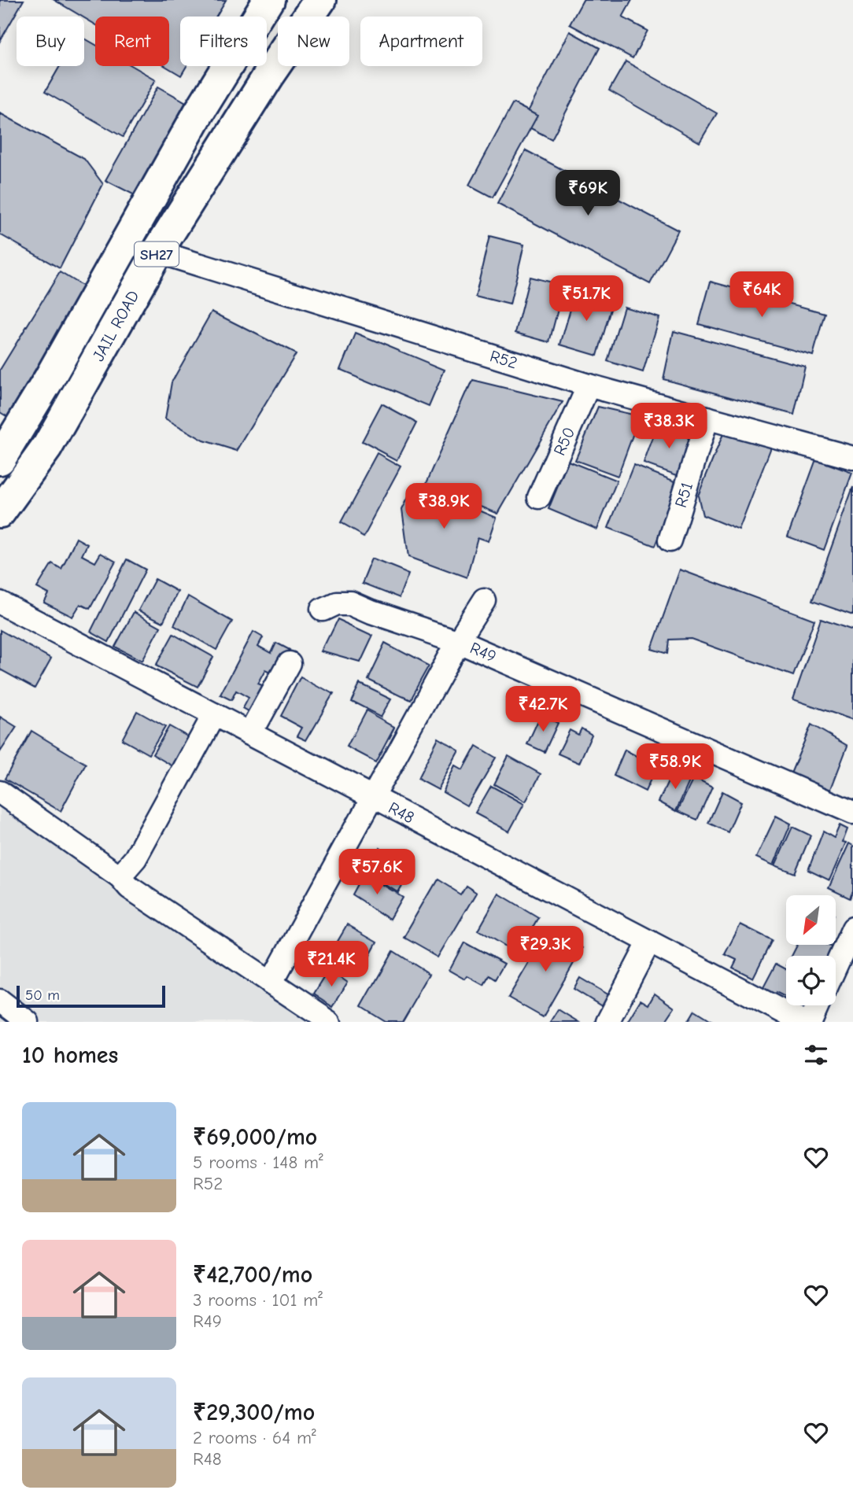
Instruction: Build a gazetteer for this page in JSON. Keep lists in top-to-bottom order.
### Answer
{
  "streets": {
    "main road": ["SH27", "JAIL ROAD"],
    "street": [
      "R52",
      "R50",
      "R51",
      "R49",
      "R48"
    ]
  },
  "crossings": [
    ["JAIL ROAD", "R52"],
    ["R52", "R50"],
    ["R52", "R51"],
    ["R49", "R48"]
  ],
  "scale_bar": "50 m",
  "north": "bottom left",
  "page": {
    "chip": [
      "Buy",
      "Rent",
      "Filters",
      "New",
      "Apartment"
    ],
    "price": [
      "₹69K",
      "₹64K",
      "₹51.7K",
      "₹38.3K",
      "₹38.9K",
      "₹42.7K",
      "₹58.9K",
      "₹57.6K",
      "₹29.3K",
      "₹21.4K"
    ],
    "scale": "50 m",
    "heading": "10 homes",
    "list": [
      {
        "name": "₹69,000/mo",
        "note": "5 rooms · 148 m² · R52"
      },
      {
        "name": "₹42,700/mo",
        "note": "3 rooms · 101 m² · R49"
      },
      {
        "name": "₹29,300/mo",
        "note": "2 rooms · 64 m² · R48"
      }
    ]
  }
}
